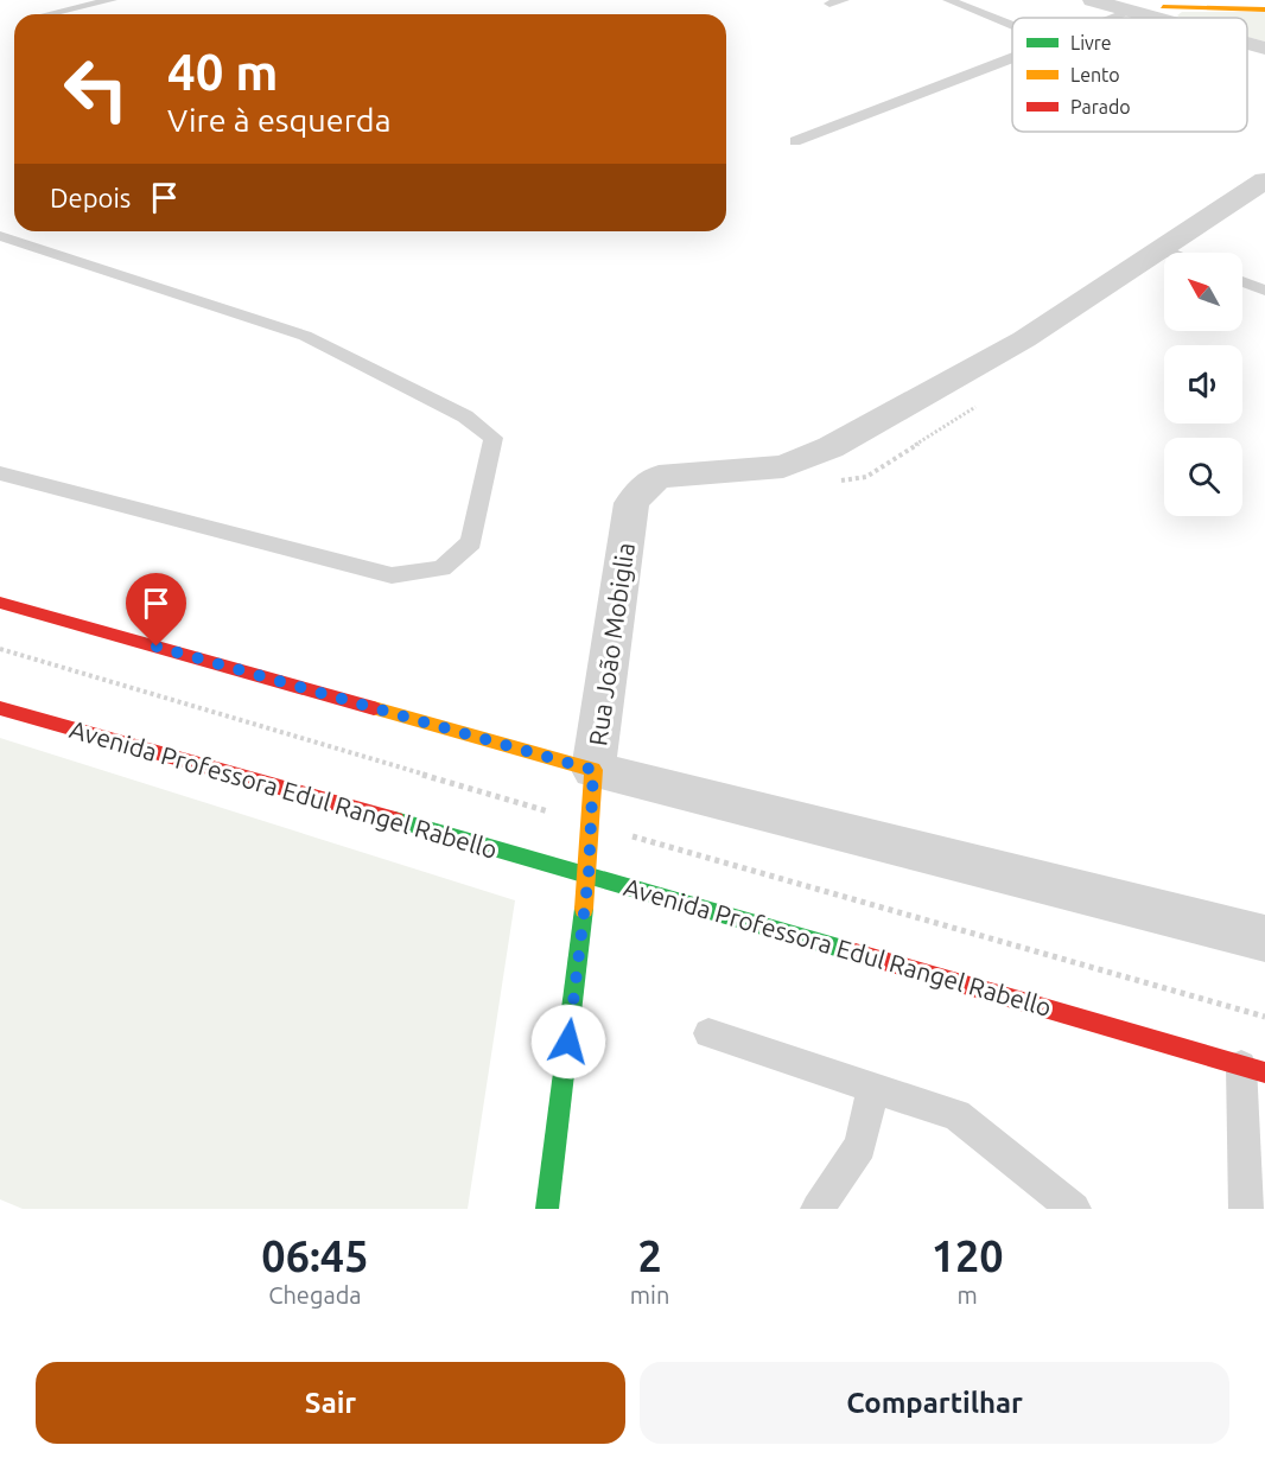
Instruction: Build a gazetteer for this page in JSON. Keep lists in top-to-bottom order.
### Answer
{
  "streets": {
    "main road": ["Rua João Mobiglia", "Avenida Professora Edul Rangel Rabello"]
  },
  "crossings": [
    ["Rua João Mobiglia", "Avenida Professora Edul Rangel Rabello"]
  ],
  "legend": ["Livre", "Lento", "Parado"],
  "north": "top left",
  "page": {
    "turn": ["40 m", "Vire à esquerda"],
    "then": "Depois",
    "eta": [
      "06:45",
      "Chegada",
      "2",
      "min",
      "120",
      "m"
    ],
    "buttons": ["Sair", "Compartilhar"]
  }
}
